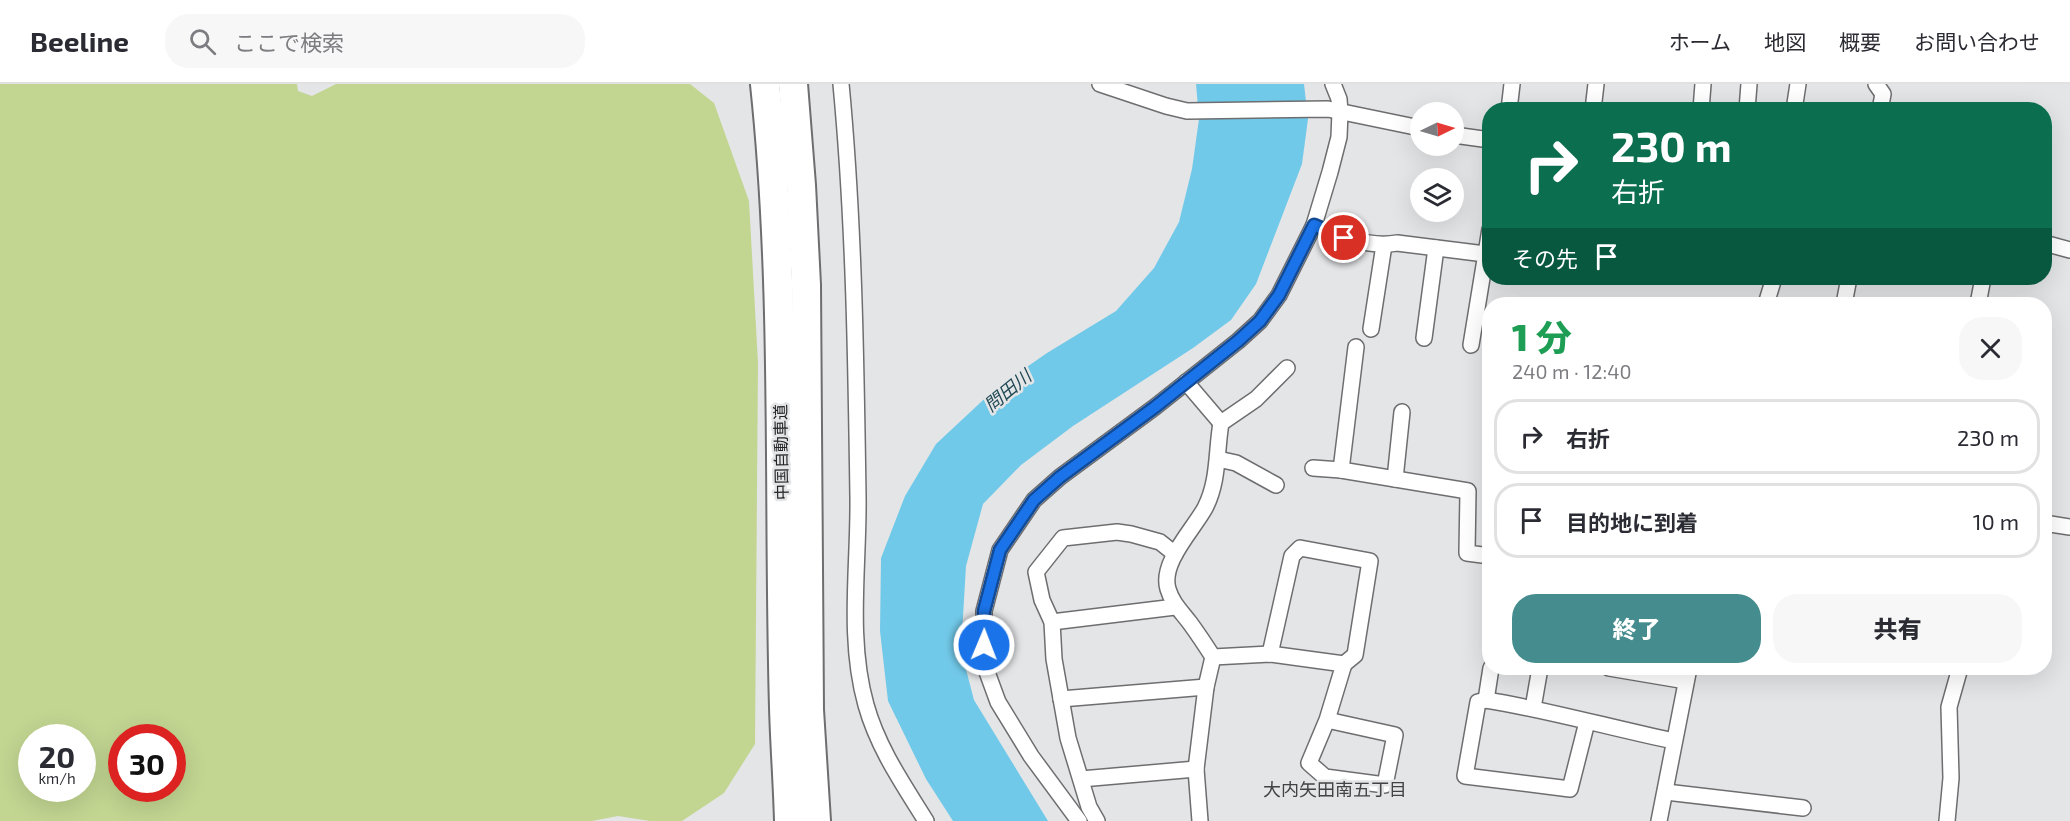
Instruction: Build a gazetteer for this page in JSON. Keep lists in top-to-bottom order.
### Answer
{
  "streets": {
    "highway": ["中国自動車道"]
  },
  "districts": ["大内矢田南五丁目"],
  "water": ["問田川"],
  "north": "right",
  "page": {
    "header": "Beeline",
    "search": "ここで検索",
    "nav": [
      "ホーム",
      "地図",
      "概要",
      "お問い合わせ"
    ],
    "turn": ["230 m", "右折"],
    "then": "その先",
    "heading": ["1 分", "240 m · 12:40"],
    "list": [
      {
        "name": "右折",
        "value": "230 m"
      },
      {
        "name": "目的地に到着",
        "value": "10 m"
      }
    ],
    "buttons": ["終了", "共有"],
    "speed": "20 km/h",
    "limit": "30"
  }
}
